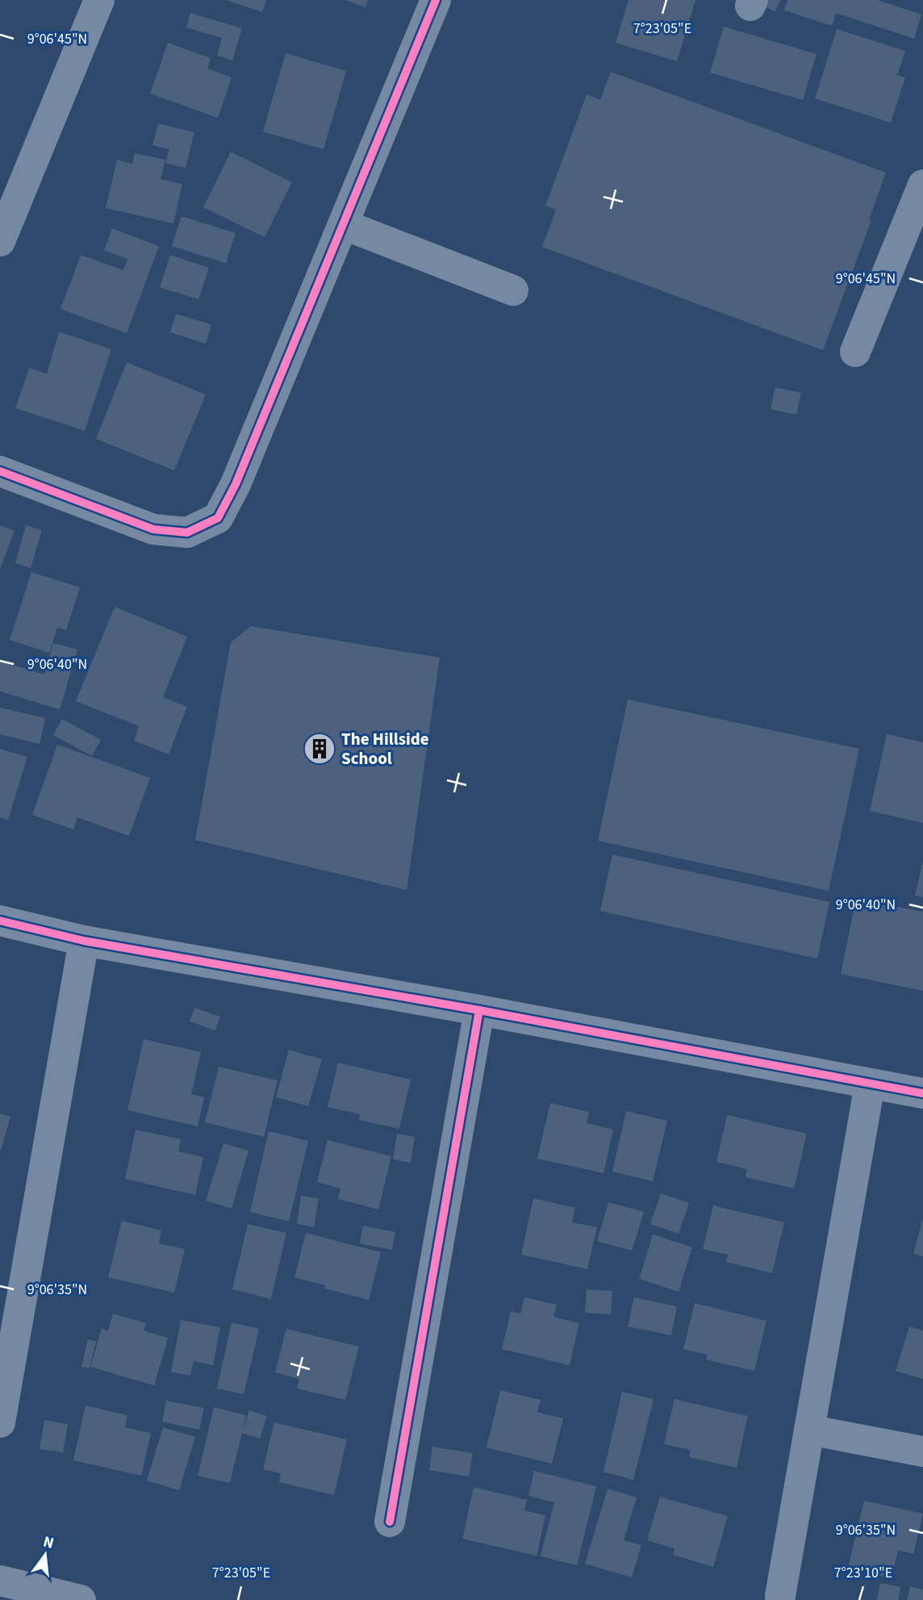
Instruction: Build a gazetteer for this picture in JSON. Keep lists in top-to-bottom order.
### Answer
{
  "places": {
    "building": ["The Hillside School"]
  },
  "north": "top",
  "coordinates": [
    "7°23'05\"E",
    "9°06'45\"N",
    "9°06'40\"N",
    "9°06'35\"N",
    "7°23'10\"E"
  ]
}
